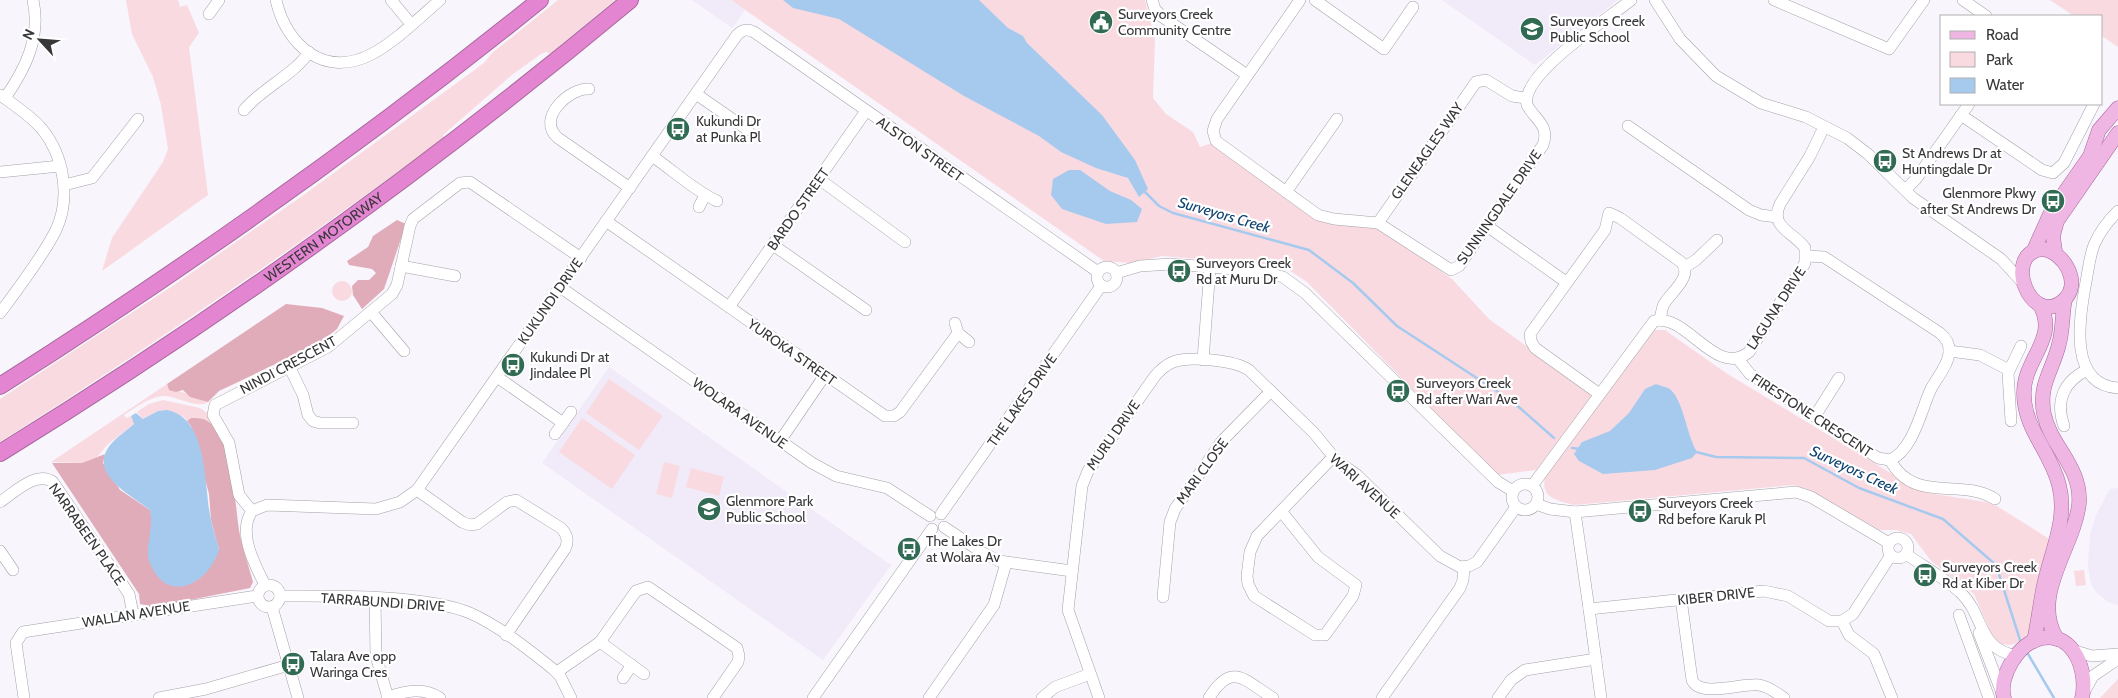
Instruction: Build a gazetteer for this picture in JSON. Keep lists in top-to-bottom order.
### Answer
{
  "streets": {
    "highway": ["WESTERN MOTORWAY"],
    "street": [
      "ALSTON STREET",
      "GLENEAGLES WAY",
      "SUNNINGDALE DRIVE",
      "BARDO STREET",
      "KUKUNDI DRIVE",
      "LAGUNA DRIVE",
      "YUROKA STREET",
      "NINDI CRESCENT",
      "THE LAKES DRIVE",
      "WOLARA AVENUE",
      "FIRESTONE CRESCENT",
      "MURU DRIVE",
      "MARI CLOSE",
      "WARI AVENUE",
      "NARRABEEN PLACE",
      "KIBER DRIVE",
      "TARRABUNDI DRIVE",
      "WALLAN AVENUE"
    ]
  },
  "crossings": [
    ["ALSTON STREET", "BARDO STREET"],
    ["ALSTON STREET", "KUKUNDI DRIVE"],
    ["ALSTON STREET", "THE LAKES DRIVE"],
    ["GLENEAGLES WAY", "SUNNINGDALE DRIVE"],
    ["BARDO STREET", "YUROKA STREET"],
    ["KUKUNDI DRIVE", "YUROKA STREET"],
    ["KUKUNDI DRIVE", "NINDI CRESCENT"],
    ["KUKUNDI DRIVE", "WOLARA AVENUE"],
    ["LAGUNA DRIVE", "FIRESTONE CRESCENT"],
    ["THE LAKES DRIVE", "WOLARA AVENUE"],
    ["MURU DRIVE", "WARI AVENUE"],
    ["MARI CLOSE", "WARI AVENUE"],
    ["NARRABEEN PLACE", "WALLAN AVENUE"],
    ["TARRABUNDI DRIVE", "WALLAN AVENUE"]
  ],
  "water": ["Surveyors Creek"],
  "places": {
    "public building": ["Surveyors Creek Community Centre"],
    "school or university": ["Surveyors Creek Public School", "Glenmore Park Public School"],
    "bus stop": [
      "Kukundi Dr at Punka Pl",
      "St Andrews Dr at Huntingdale Dr",
      "Glenmore Pkwy after St Andrews Dr",
      "Surveyors Creek Rd at Muru Dr",
      "Kukundi Dr at Jindalee Pl",
      "Surveyors Creek Rd after Wari Ave",
      "Surveyors Creek Rd before Karuk Pl",
      "The Lakes Dr at Wolara Av",
      "Surveyors Creek Rd at Kiber Dr",
      "Talara Ave opp Waringa Cres"
    ]
  },
  "legend": ["Road", "Park", "Water"],
  "north": "top left"
}
